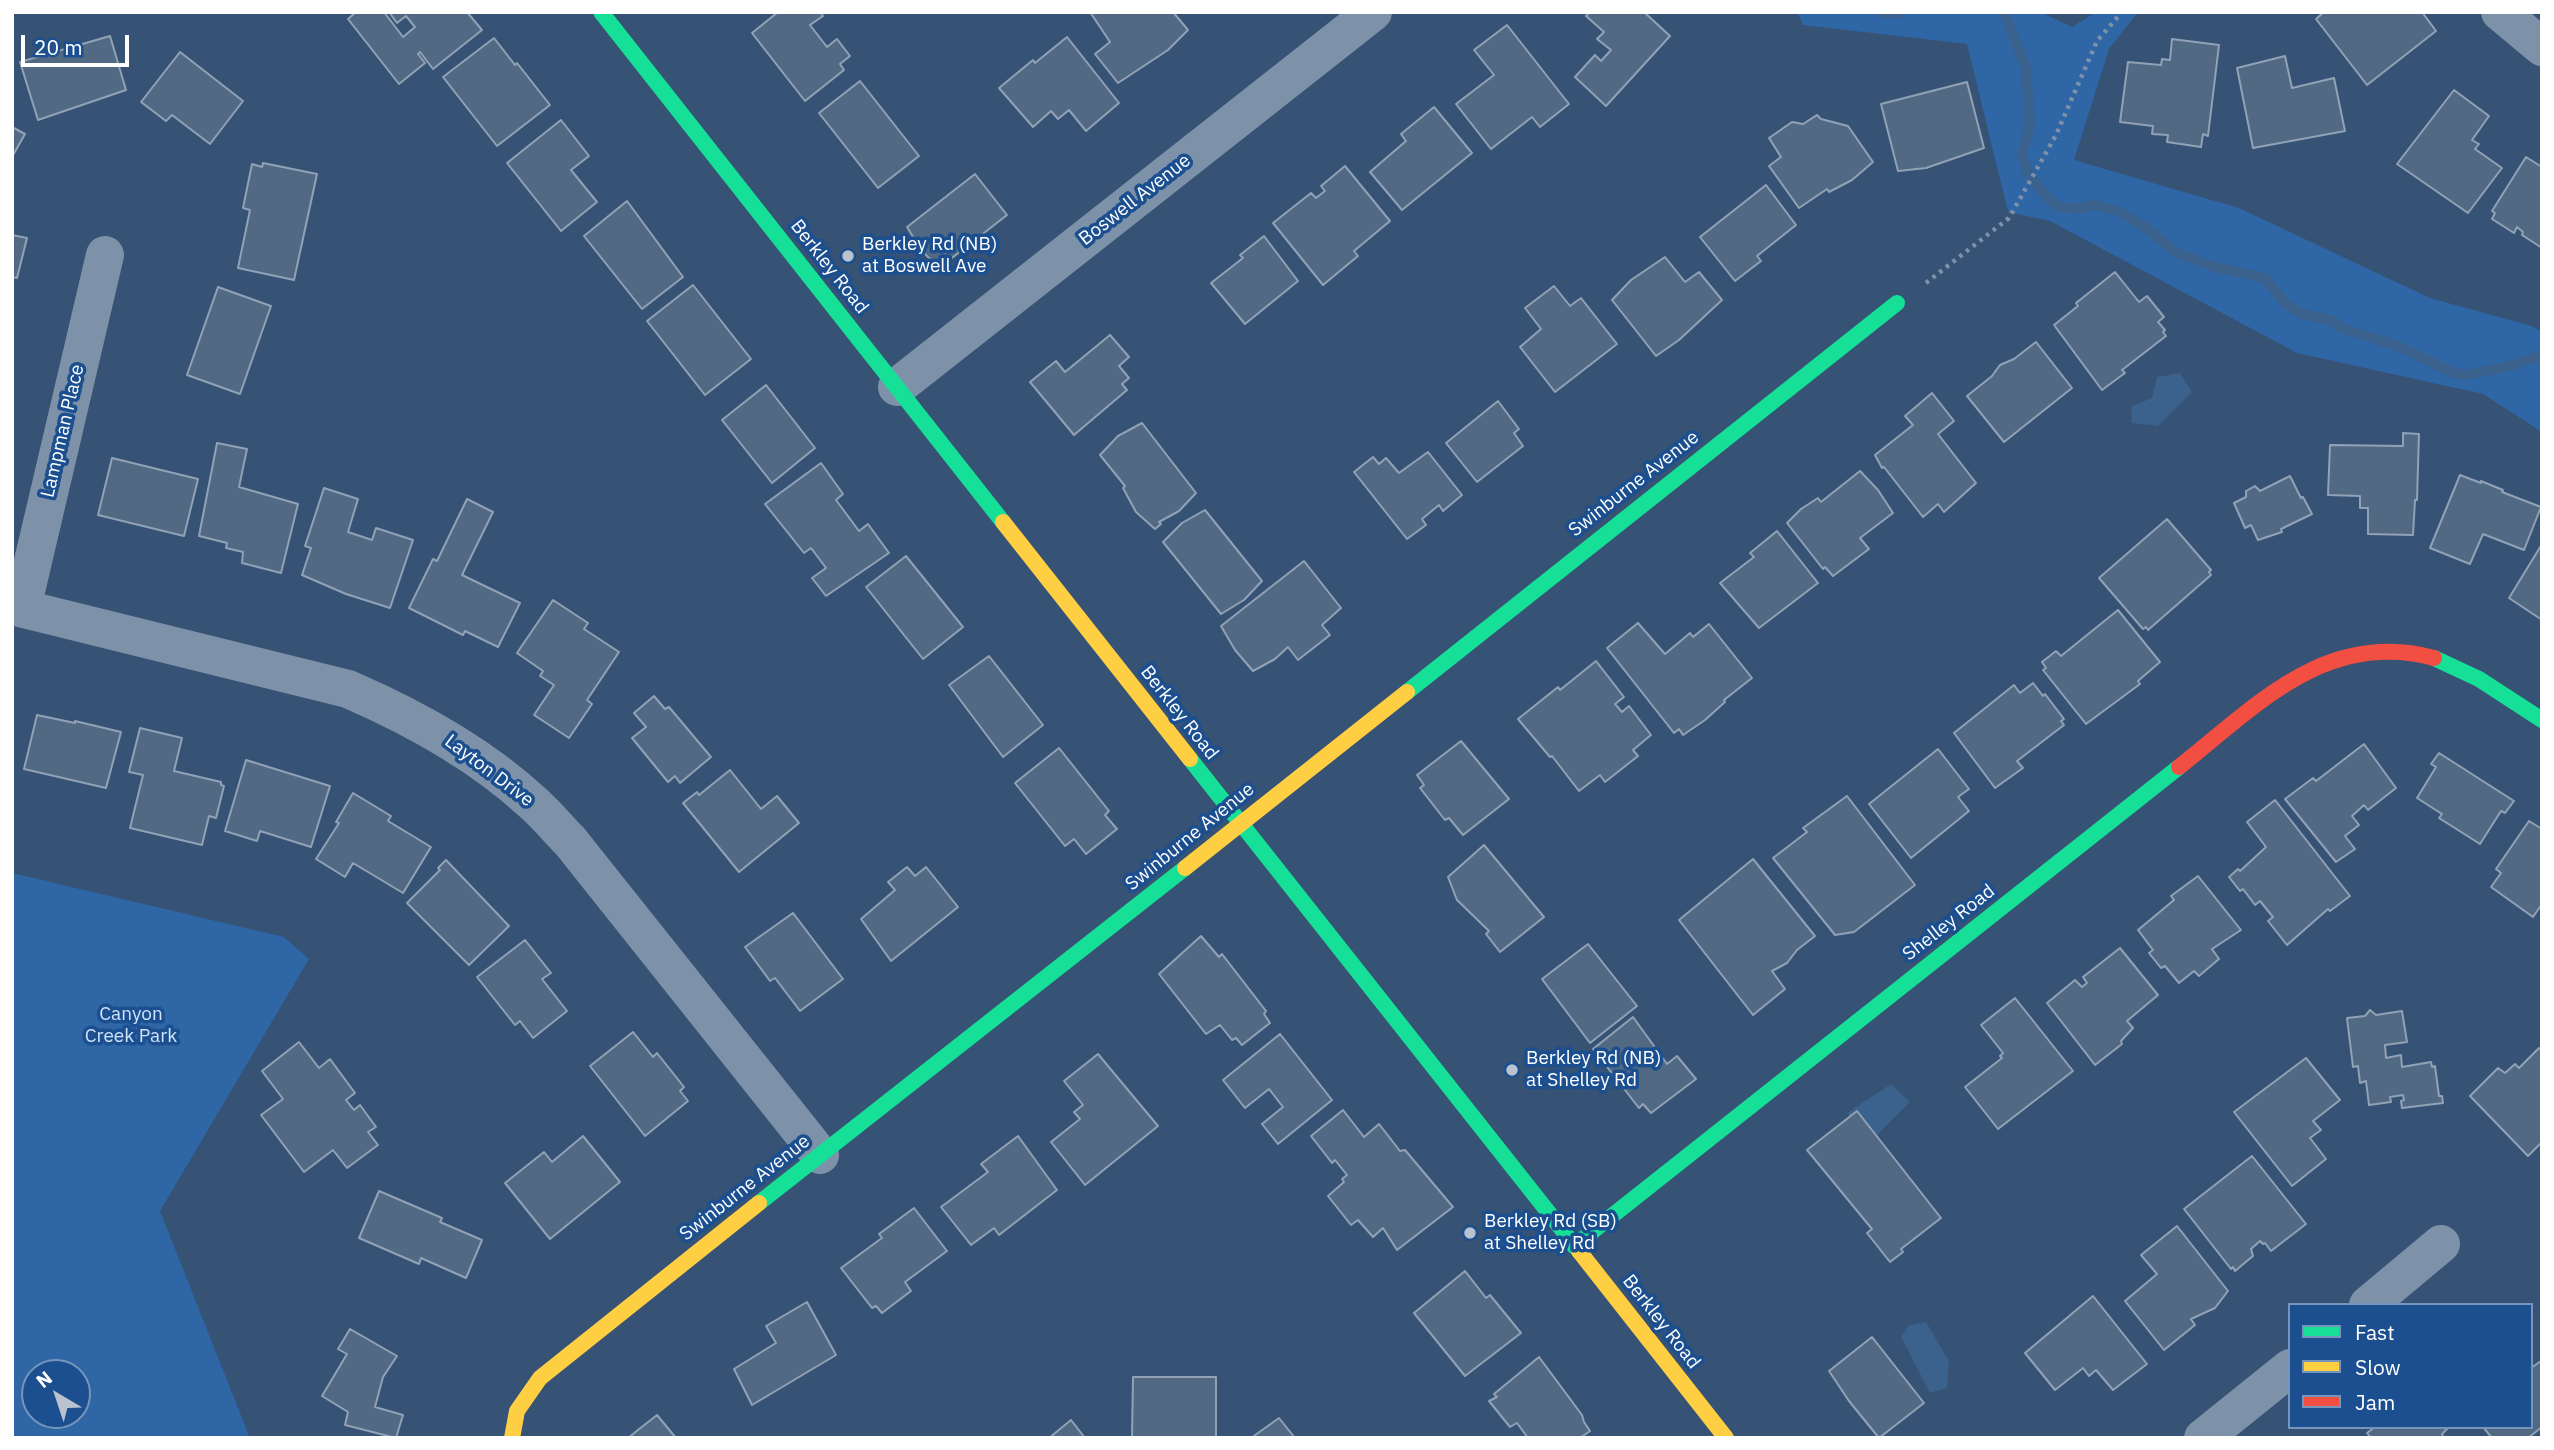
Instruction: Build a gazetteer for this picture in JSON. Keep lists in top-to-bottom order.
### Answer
{
  "streets": {
    "street": [
      "Boswell Avenue",
      "Berkley Road",
      "Lampman Place",
      "Swinburne Avenue",
      "Layton Drive",
      "Shelley Road"
    ]
  },
  "crossings": [
    ["Boswell Avenue", "Berkley Road"],
    ["Berkley Road", "Swinburne Avenue"],
    ["Berkley Road", "Shelley Road"],
    ["Lampman Place", "Layton Drive"],
    ["Swinburne Avenue", "Layton Drive"]
  ],
  "parks": ["Canyon Creek Park"],
  "places": ["Berkley Rd (NB) at Boswell Ave", "Berkley Rd (NB) at Shelley Rd", "Berkley Rd (SB) at Shelley Rd"],
  "legend": ["Fast", "Slow", "Jam"],
  "scale_bar": "20 m",
  "north": "top left"
}
